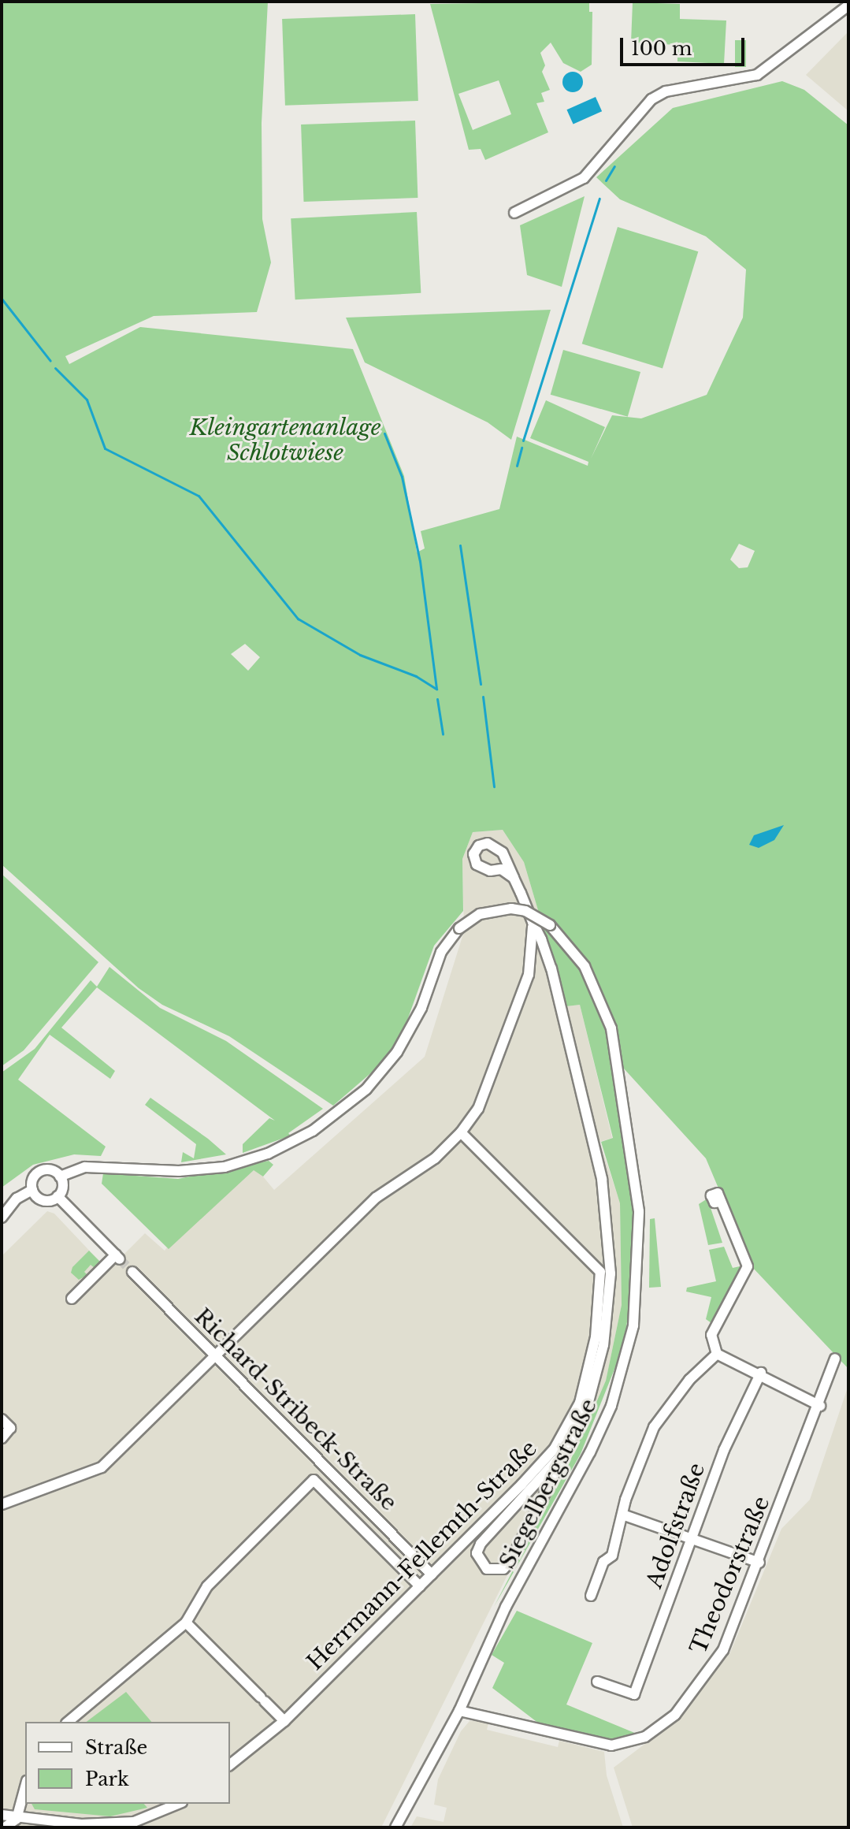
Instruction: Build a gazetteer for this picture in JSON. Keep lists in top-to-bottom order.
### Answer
{
  "streets": {
    "street": [
      "Richard-Stribeck-Straße",
      "Siegelbergstraße",
      "Adolfstraße",
      "Herrmann-Fellemth-Straße",
      "Theodorstraße"
    ]
  },
  "crossings": [
    ["Richard-Stribeck-Straße", "Herrmann-Fellemth-Straße"],
    ["Siegelbergstraße", "Theodorstraße"]
  ],
  "parks": ["Kleingartenanlage Schlotwiese"],
  "legend": ["Straße", "Park"],
  "scale_bar": "100 m"
}
